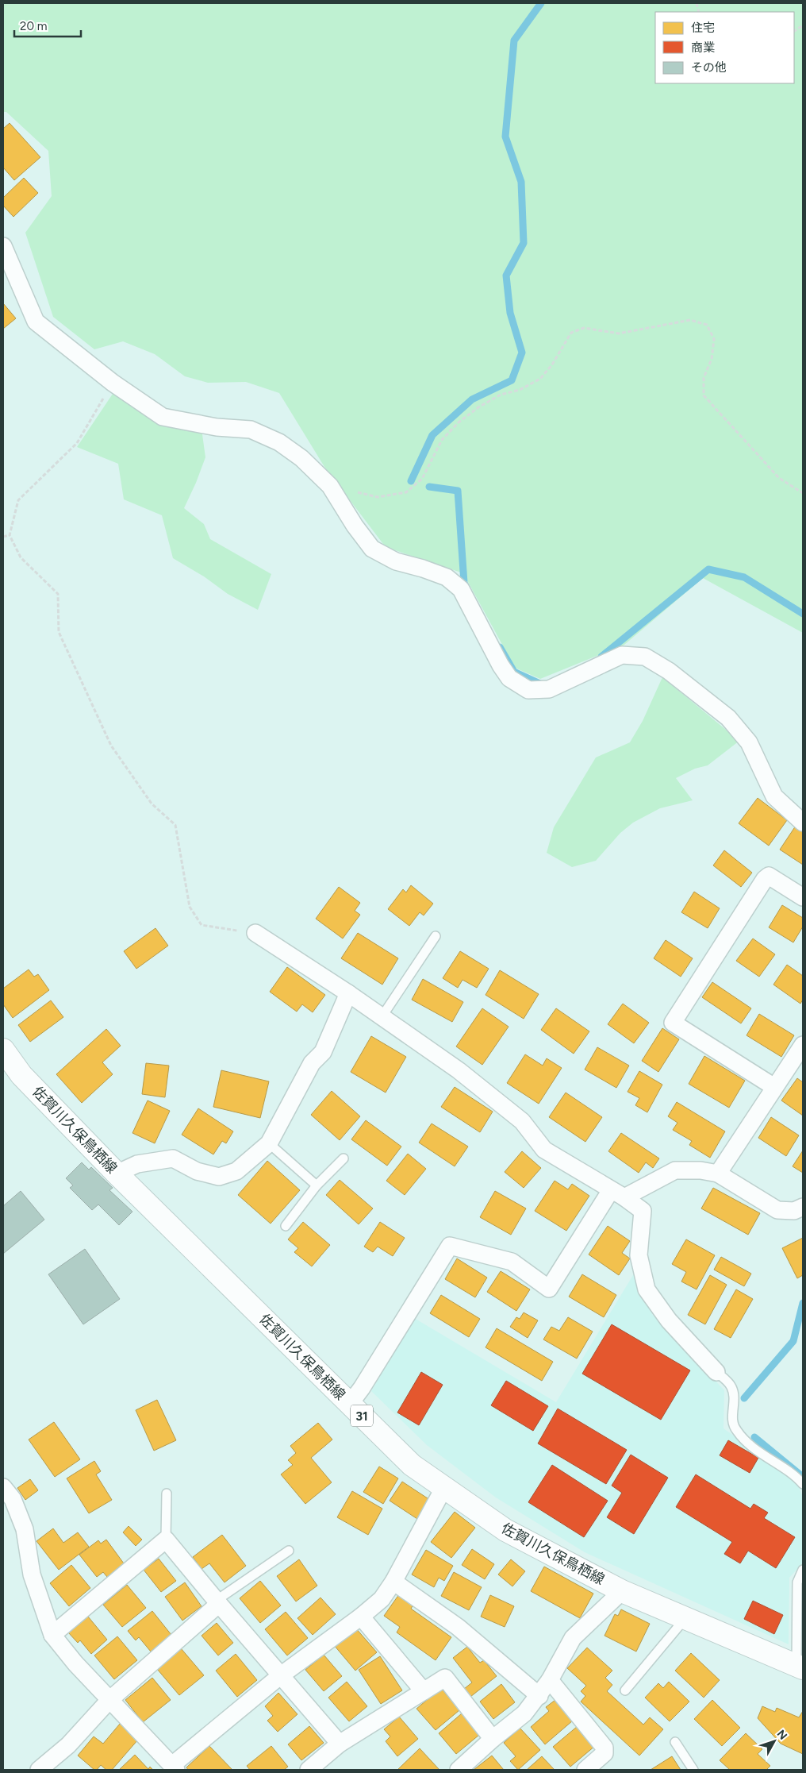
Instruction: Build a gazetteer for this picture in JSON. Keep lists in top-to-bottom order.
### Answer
{
  "streets": {
    "main road": ["佐賀川久保鳥栖線", "31"]
  },
  "legend": ["住宅", "商業", "その他"],
  "scale_bar": "20 m",
  "north": "top right"
}
